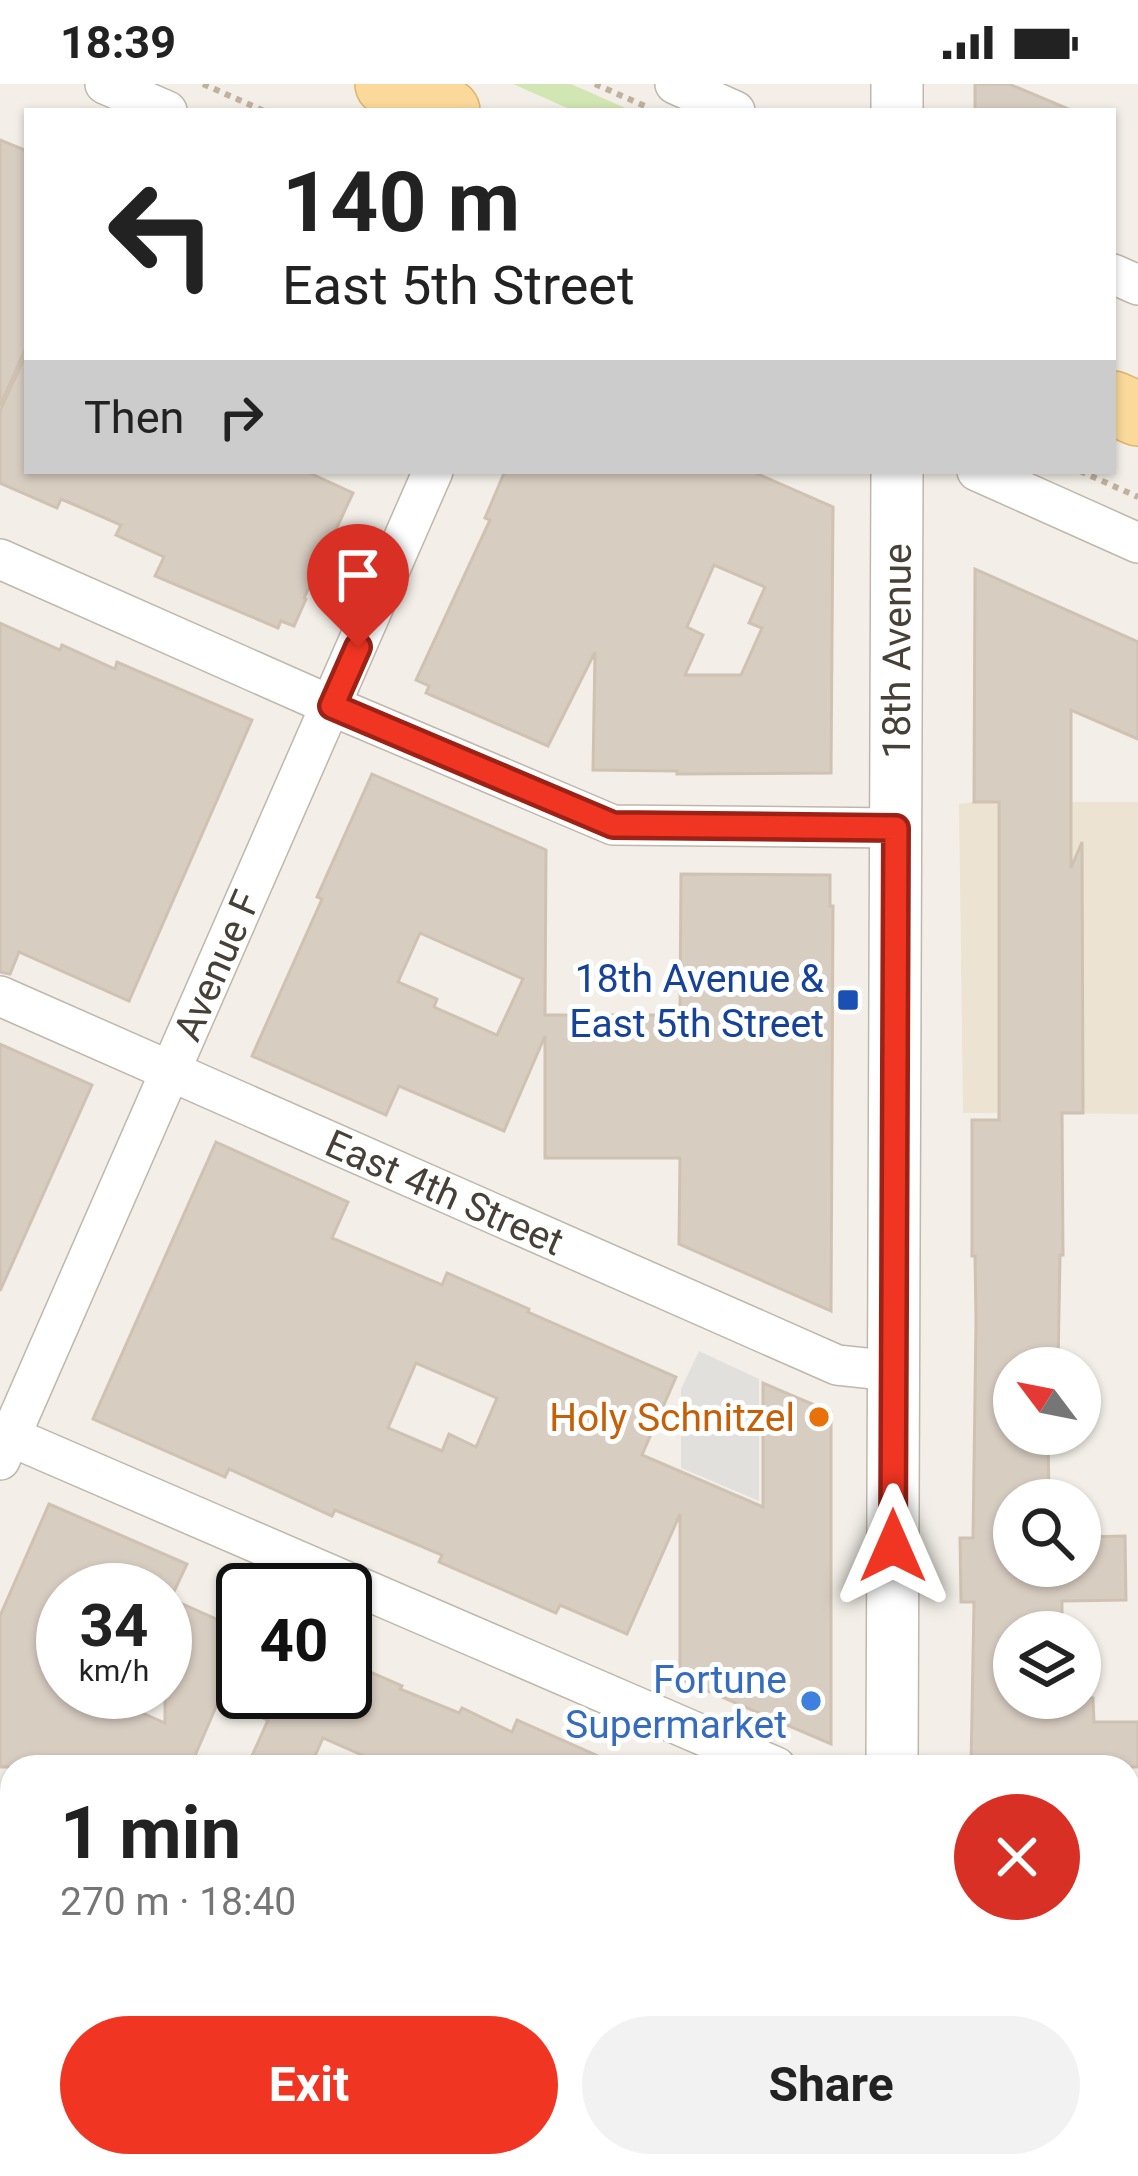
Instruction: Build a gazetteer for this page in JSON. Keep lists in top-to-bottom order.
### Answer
{
  "streets": {
    "street": ["18th Avenue", "Avenue F", "East 4th Street"]
  },
  "crossings": [
    ["18th Avenue", "East 4th Street"],
    ["Avenue F", "East 4th Street"]
  ],
  "places": {
    "transit": ["18th Avenue & East 5th Street"],
    "other": ["Holy Schnitzel", "Fortune Supermarket"]
  },
  "north": "top left",
  "page": {
    "status": "18:39",
    "turn": ["140 m", "East 5th Street"],
    "then": "Then",
    "speed": "34 km/h",
    "limit": "40",
    "heading": ["1 min", "270 m · 18:40"],
    "buttons": ["Exit", "Share"]
  }
}
